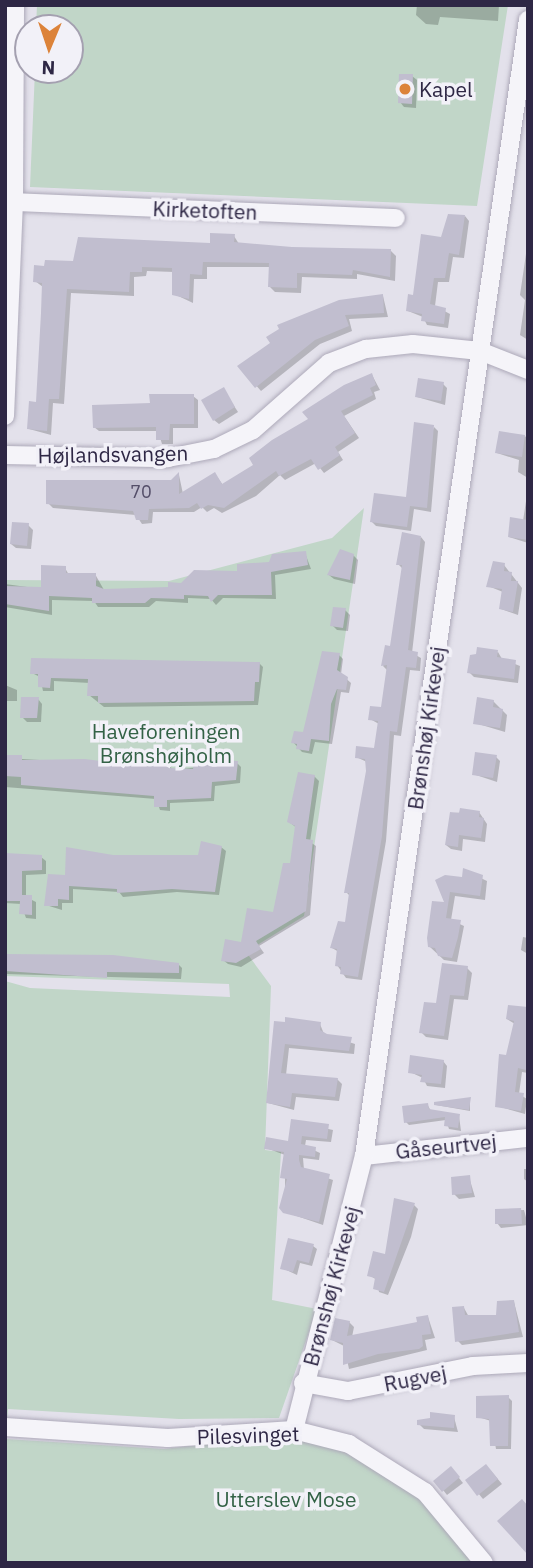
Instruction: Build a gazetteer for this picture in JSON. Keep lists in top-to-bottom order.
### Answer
{
  "streets": {
    "street": [
      "Kirketoften",
      "Højlandsvangen",
      "Brønshøj Kirkevej",
      "Gåseurtvej",
      "Rugvej",
      "Pilesvinget"
    ]
  },
  "crossings": [
    ["Højlandsvangen", "Brønshøj Kirkevej"],
    ["Brønshøj Kirkevej", "Gåseurtvej"],
    ["Brønshøj Kirkevej", "Rugvej"],
    ["Brønshøj Kirkevej", "Pilesvinget"]
  ],
  "parks": ["Haveforeningen Brønshøjholm", "Utterslev Mose"],
  "places": ["Kapel"],
  "house_numbers": ["70"],
  "north": "bottom"
}
